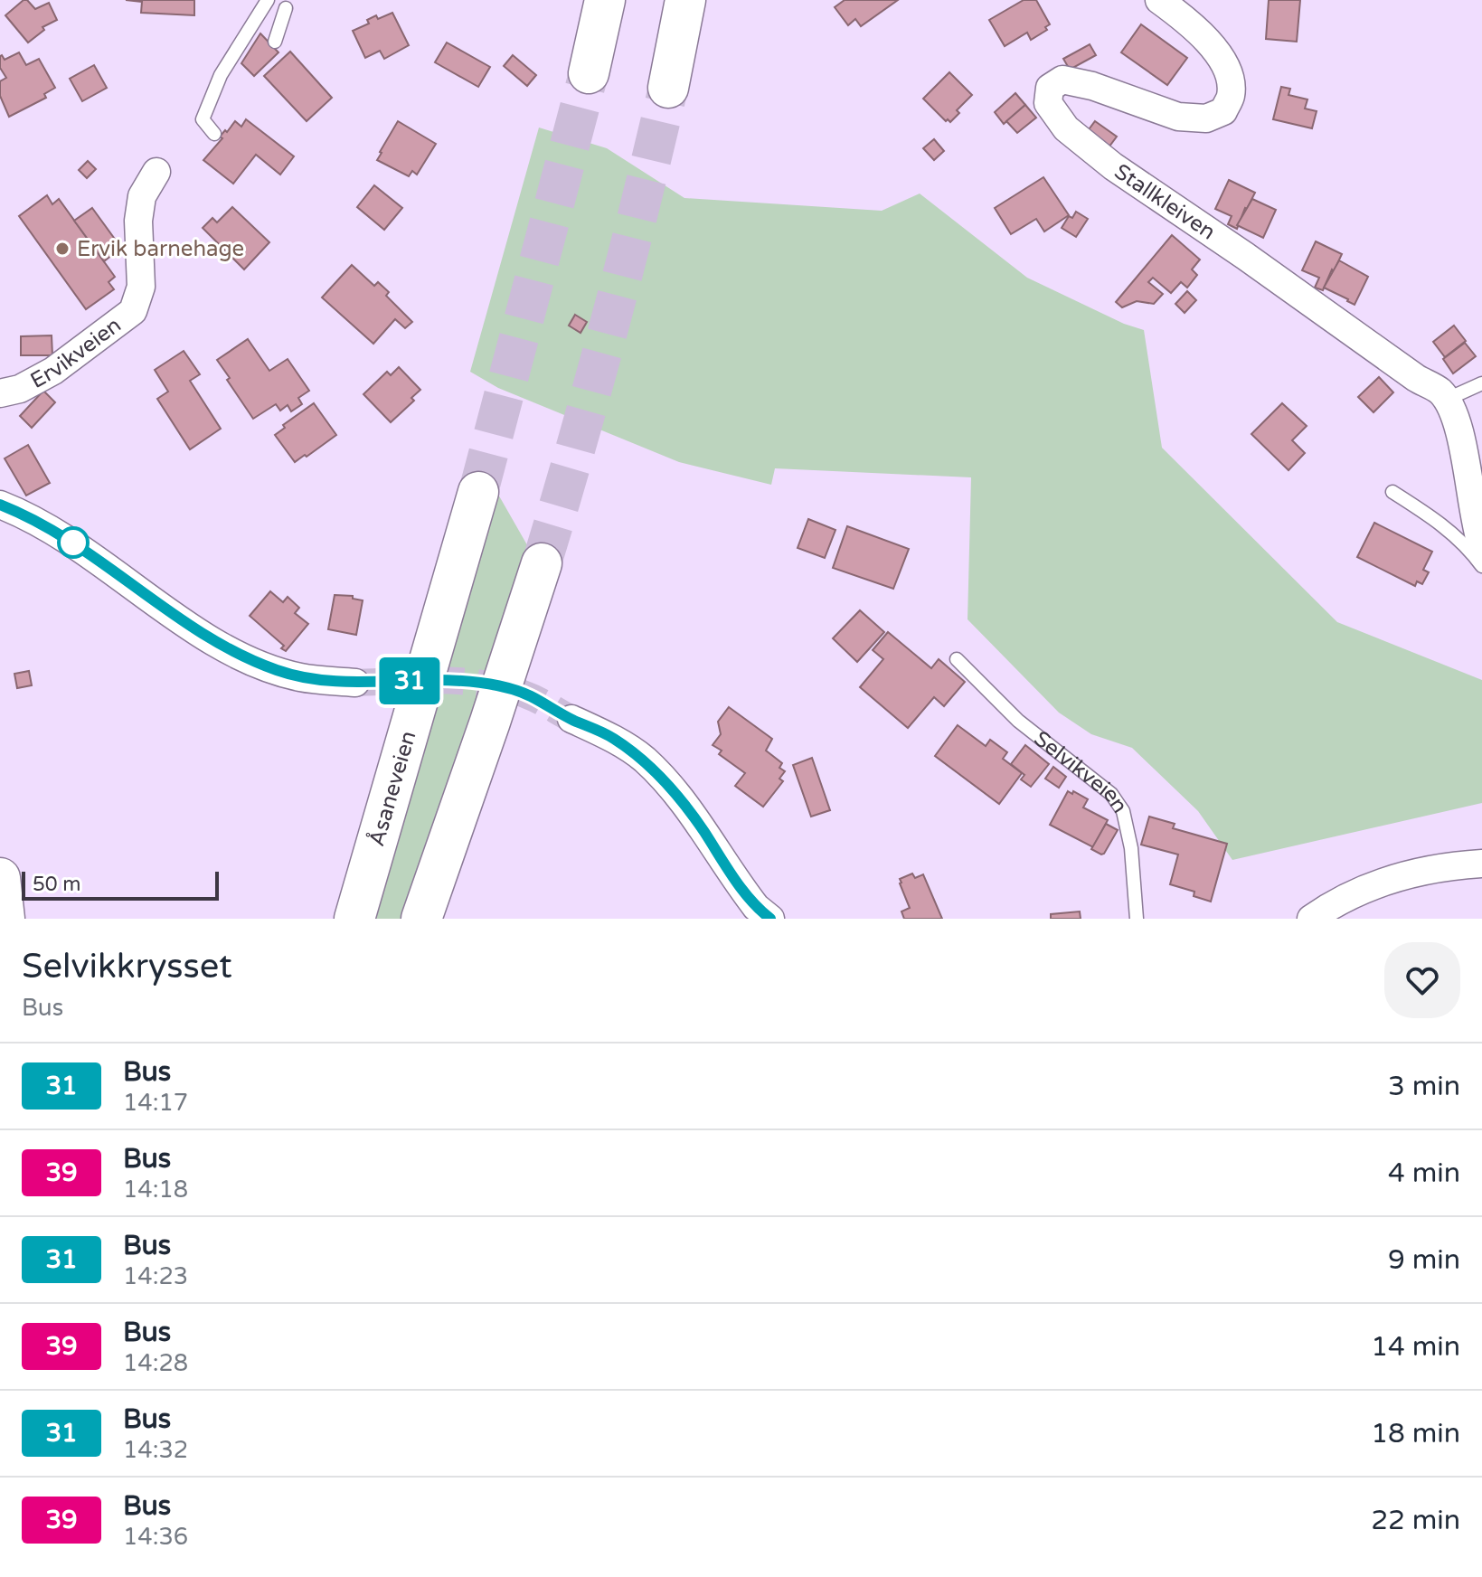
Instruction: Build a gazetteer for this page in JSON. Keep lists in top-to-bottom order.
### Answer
{
  "streets": {
    "main road": ["Åsaneveien"],
    "street": ["Stallkleiven", "Ervikveien"],
    "lane": ["Selvikveien"]
  },
  "places": ["Ervik barnehage"],
  "lines": ["bus line 31"],
  "scale_bar": "50 m",
  "page": {
    "on_map": "31",
    "scale": "50 m",
    "heading": ["Selvikkrysset", "Bus"],
    "list": [
      {
        "mark": "31",
        "name": "Bus",
        "note": "14:17",
        "value": "3 min"
      },
      {
        "mark": "39",
        "name": "Bus",
        "note": "14:18",
        "value": "4 min"
      },
      {
        "mark": "31",
        "name": "Bus",
        "note": "14:23",
        "value": "9 min"
      },
      {
        "mark": "39",
        "name": "Bus",
        "note": "14:28",
        "value": "14 min"
      },
      {
        "mark": "31",
        "name": "Bus",
        "note": "14:32",
        "value": "18 min"
      },
      {
        "mark": "39",
        "name": "Bus",
        "note": "14:36",
        "value": "22 min"
      }
    ]
  }
}
